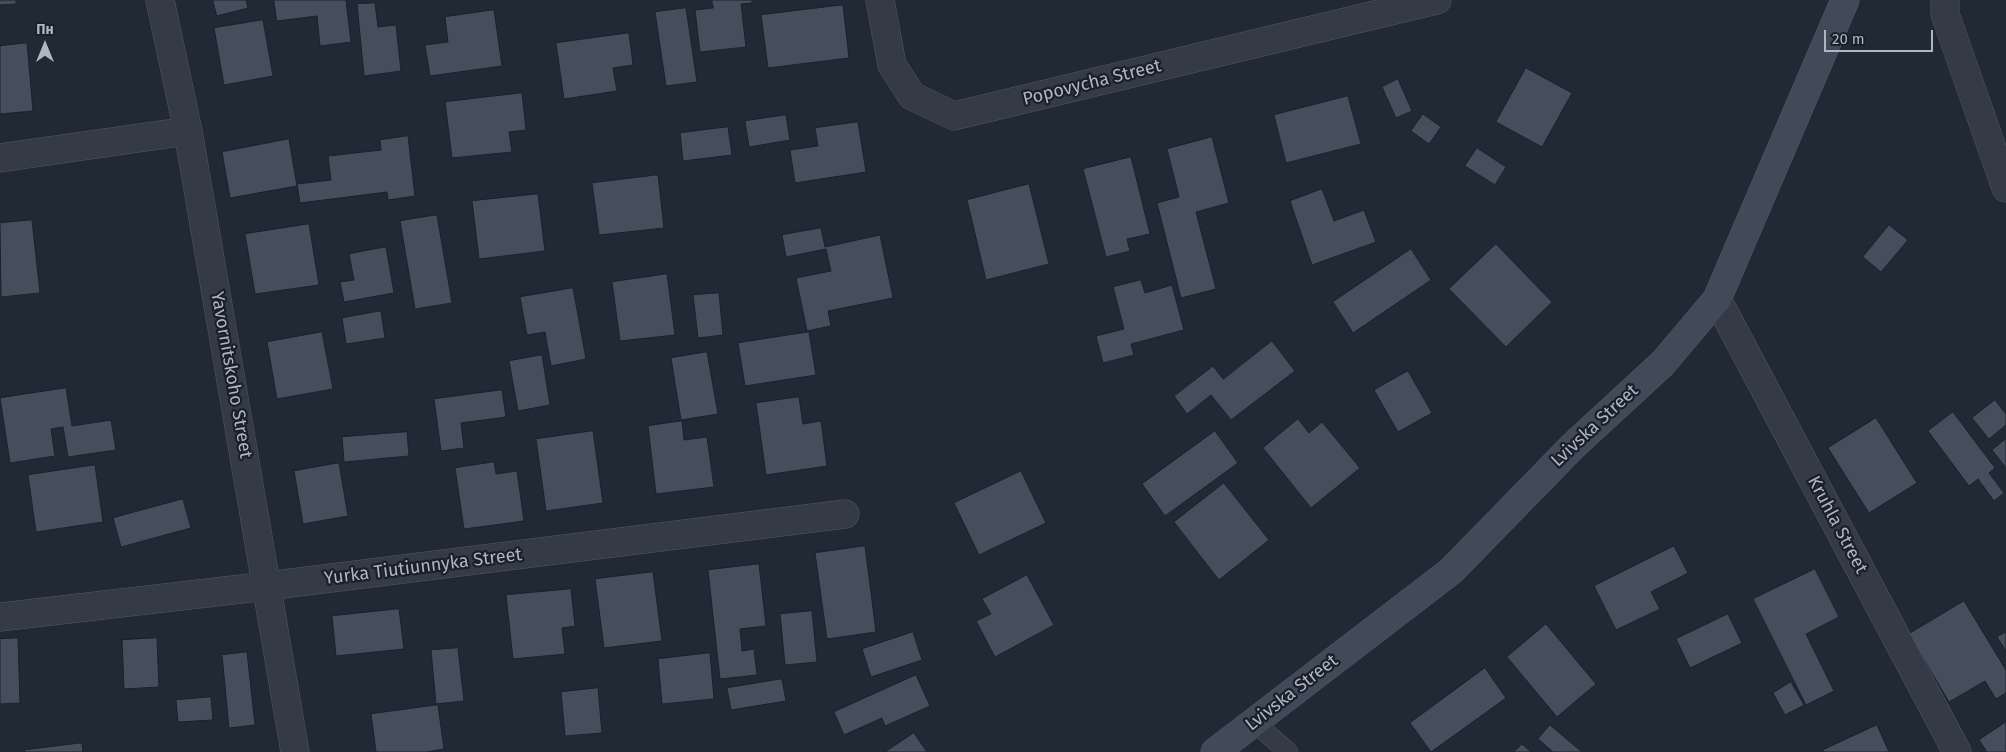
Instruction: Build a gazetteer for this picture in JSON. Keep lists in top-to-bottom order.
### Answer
{
  "streets": {
    "main road": ["Lvivska Street"],
    "street": [
      "Popovycha Street",
      "Yavornitskoho Street",
      "Kruhla Street",
      "Yurka Tiutiunnyka Street"
    ]
  },
  "crossings": [
    ["Yavornitskoho Street", "Yurka Tiutiunnyka Street"],
    ["Lvivska Street", "Kruhla Street"]
  ],
  "scale_bar": "20 m",
  "north": "top"
}
